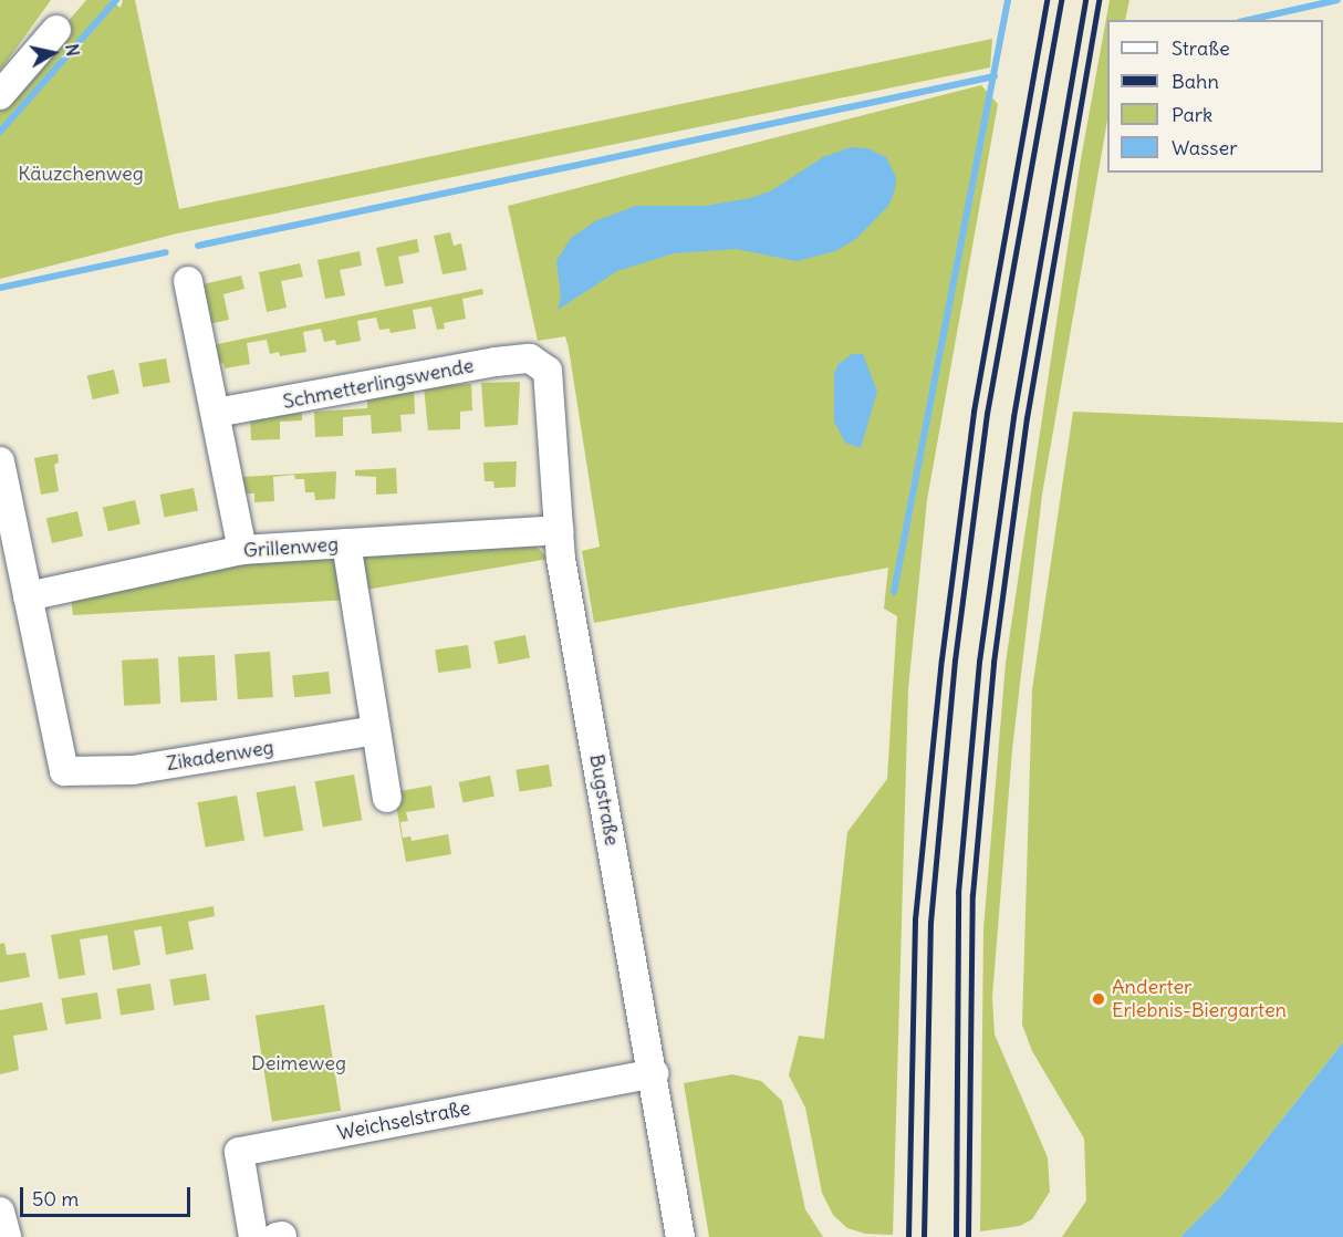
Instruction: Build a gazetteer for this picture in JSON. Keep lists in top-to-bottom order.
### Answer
{
  "streets": {
    "street": [
      "Schmetterlingswende",
      "Grillenweg",
      "Zikadenweg",
      "Bugstraße",
      "Weichselstraße"
    ]
  },
  "crossings": [
    ["Schmetterlingswende", "Bugstraße"],
    ["Grillenweg", "Zikadenweg"],
    ["Grillenweg", "Bugstraße"],
    ["Bugstraße", "Weichselstraße"]
  ],
  "parks": ["Käuzchenweg", "Deimeweg"],
  "places": ["Anderter Erlebnis-Biergarten"],
  "legend": [
    "Straße",
    "Bahn",
    "Park",
    "Wasser"
  ],
  "scale_bar": "50 m",
  "north": "right"
}
